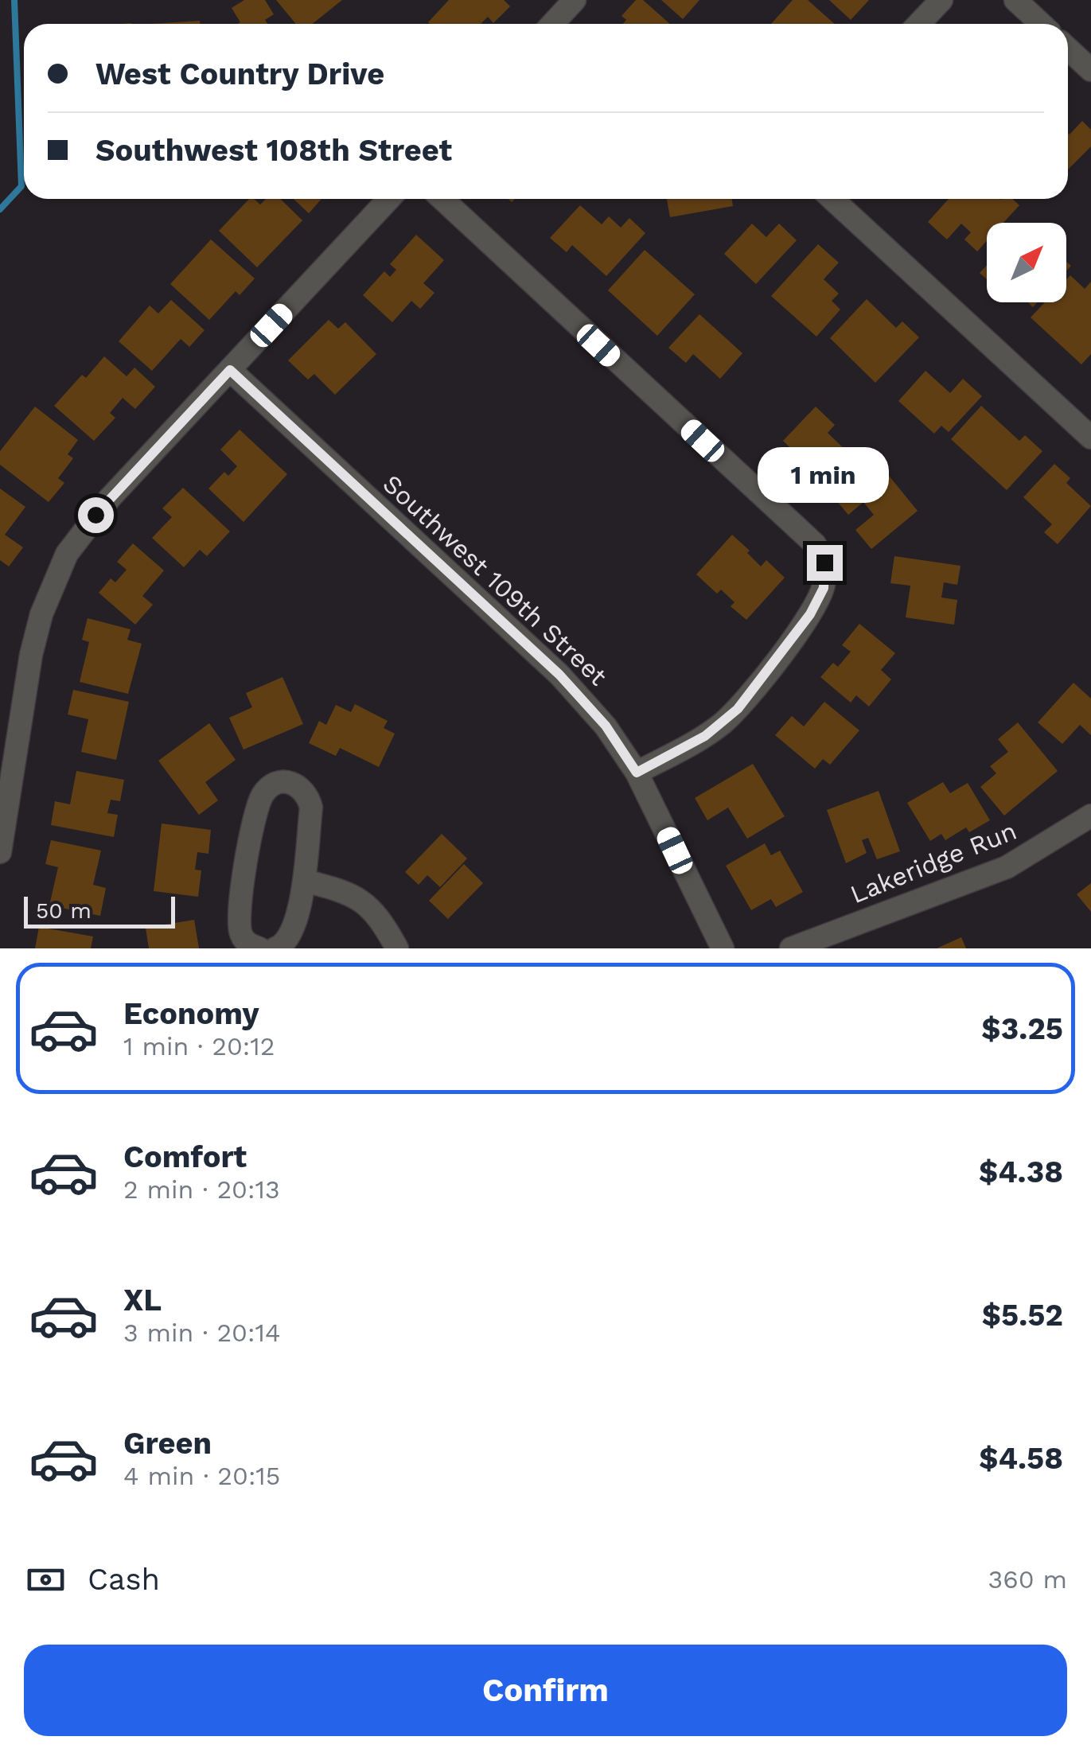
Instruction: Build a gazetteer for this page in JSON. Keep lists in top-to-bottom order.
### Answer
{
  "streets": {
    "street": ["Southwest 109th Street", "Lakeridge Run"]
  },
  "scale_bar": "50 m",
  "north": "top right",
  "page": {
    "banner": ["West Country Drive", "Southwest 108th Street"],
    "bubble": "1 min",
    "scale": "50 m",
    "list": [
      {
        "name": "Economy",
        "note": "1 min · 20:12",
        "value": "$3.25"
      },
      {
        "name": "Comfort",
        "note": "2 min · 20:13",
        "value": "$4.38"
      },
      {
        "name": "XL",
        "note": "3 min · 20:14",
        "value": "$5.52"
      },
      {
        "name": "Green",
        "note": "4 min · 20:15",
        "value": "$4.58"
      }
    ],
    "pay": ["Cash", "360 m"],
    "buttons": "Confirm"
  }
}
